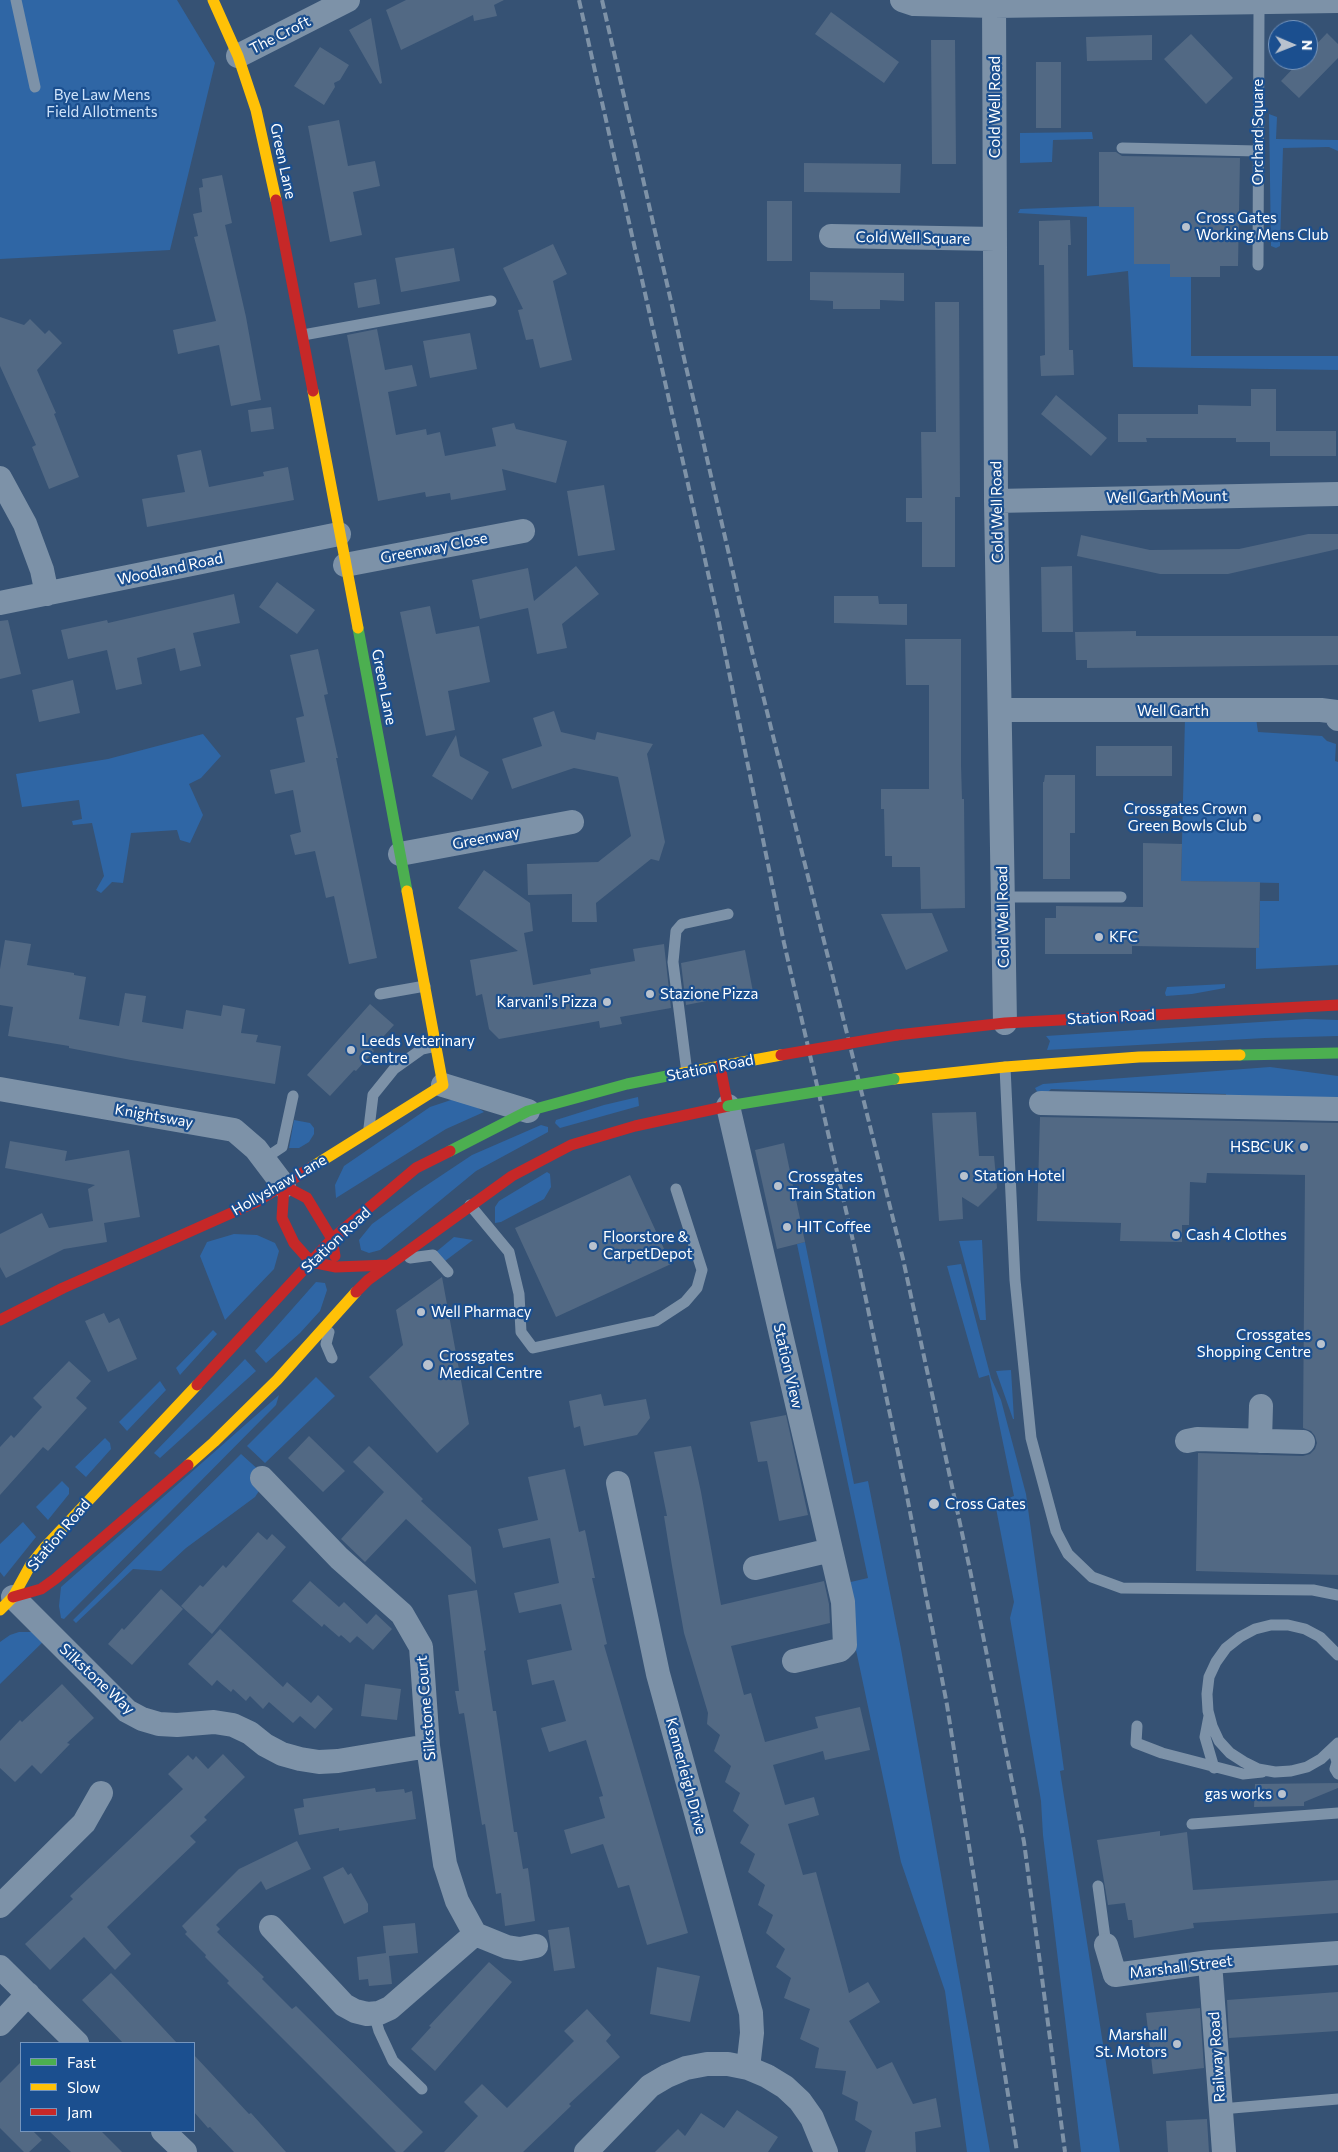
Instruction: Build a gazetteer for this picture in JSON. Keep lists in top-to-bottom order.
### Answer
{
  "streets": {
    "main road": ["Green Lane", "Station Road", "Hollyshaw Lane"],
    "street": [
      "The Croft",
      "Cold Well Road",
      "Cold Well Square",
      "Well Garth Mount",
      "Greenway Close",
      "Woodland Road",
      "Well Garth",
      "Greenway",
      "Knightsway",
      "Station View",
      "Silkstone Way",
      "Silkstone Court",
      "Kennerleigh Drive",
      "Marshall Street",
      "Railway Road"
    ],
    "lane": ["Orchard Square"]
  },
  "crossings": [
    ["The Croft", "Green Lane"],
    ["Cold Well Road", "Cold Well Square"],
    ["Cold Well Road", "Well Garth Mount"],
    ["Cold Well Road", "Well Garth"],
    ["Cold Well Road", "Station Road"],
    ["Green Lane", "Greenway Close"],
    ["Green Lane", "Woodland Road"],
    ["Green Lane", "Greenway"],
    ["Green Lane", "Hollyshaw Lane"],
    ["Station Road", "Station View"],
    ["Station Road", "Silkstone Way"],
    ["Knightsway", "Hollyshaw Lane"],
    ["Silkstone Way", "Silkstone Court"],
    ["Marshall Street", "Railway Road"]
  ],
  "parks": ["Bye Law Mens Field Allotments"],
  "places": [
    "Cross Gates Working Mens Club",
    "Crossgates Crown Green Bowls Club",
    "KFC",
    "Stazione Pizza",
    "Karvani's Pizza",
    "Leeds Veterinary Centre",
    "HSBC UK",
    "Station Hotel",
    "Crossgates Train Station",
    "HIT Coffee",
    "Cash 4 Clothes",
    "Floorstore & CarpetDepot",
    "Well Pharmacy",
    "Crossgates Shopping Centre",
    "Crossgates Medical Centre",
    "Cross Gates",
    "gas works",
    "Marshall St. Motors"
  ],
  "legend": ["Fast", "Slow", "Jam"],
  "north": "right"
}
